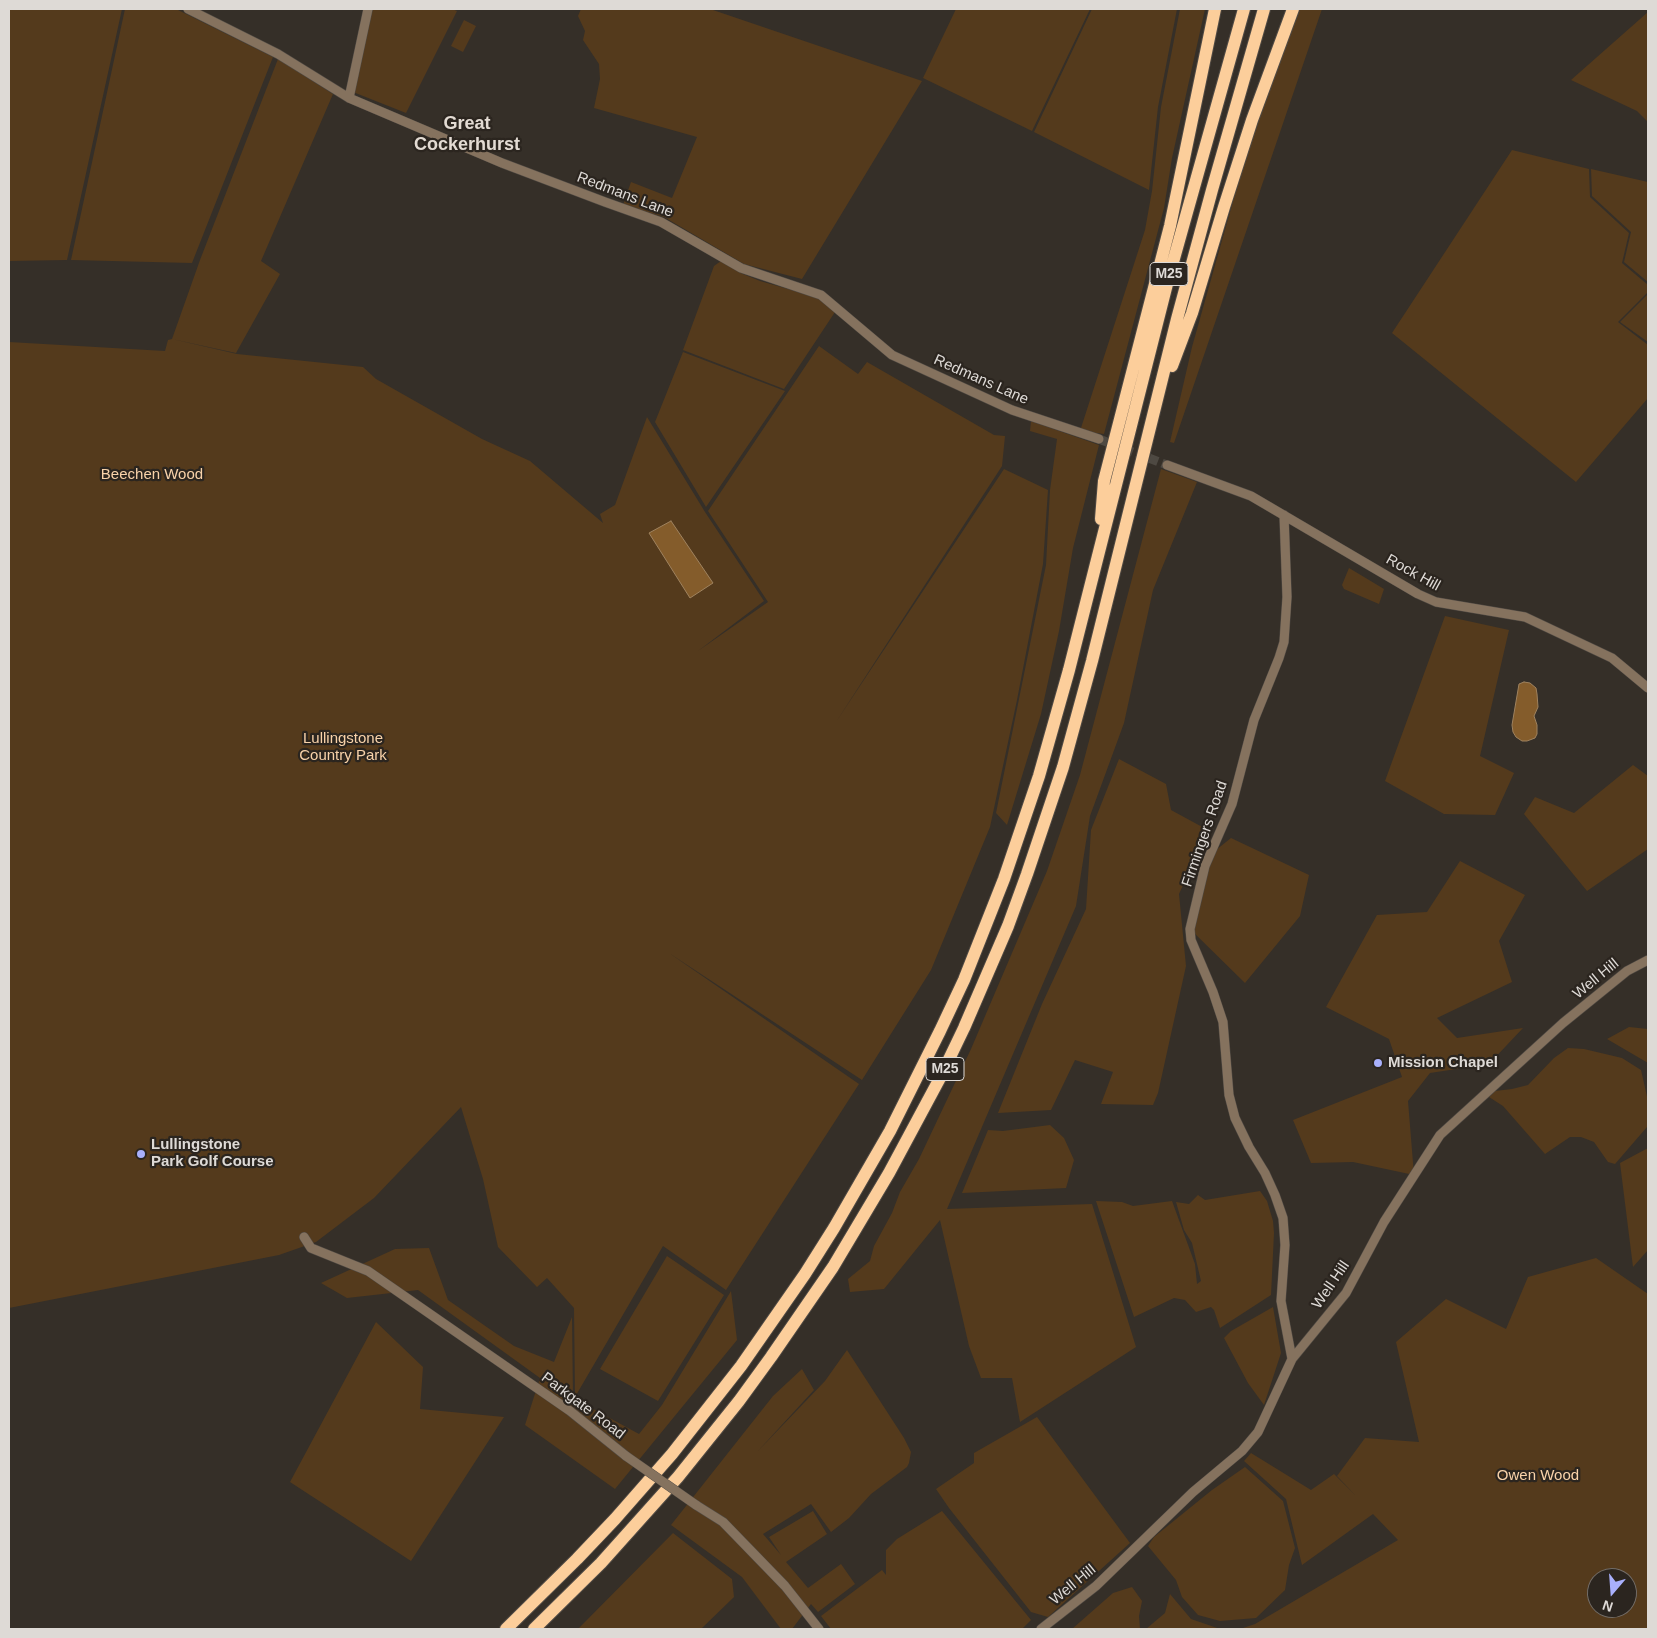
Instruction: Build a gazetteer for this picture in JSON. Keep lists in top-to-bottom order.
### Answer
{
  "streets": {
    "highway": ["M25"],
    "street": [
      "Redmans Lane",
      "Rock Hill",
      "Firmingers Road",
      "Well Hill",
      "Parkgate Road"
    ]
  },
  "crossings": [
    ["Rock Hill", "Firmingers Road"],
    ["Firmingers Road", "Well Hill"]
  ],
  "districts": ["Great Cockerhurst"],
  "parks": ["Beechen Wood", "Lullingstone Country Park", "Owen Wood"],
  "places": ["Mission Chapel", "Lullingstone Park Golf Course"],
  "north": "bottom"
}
